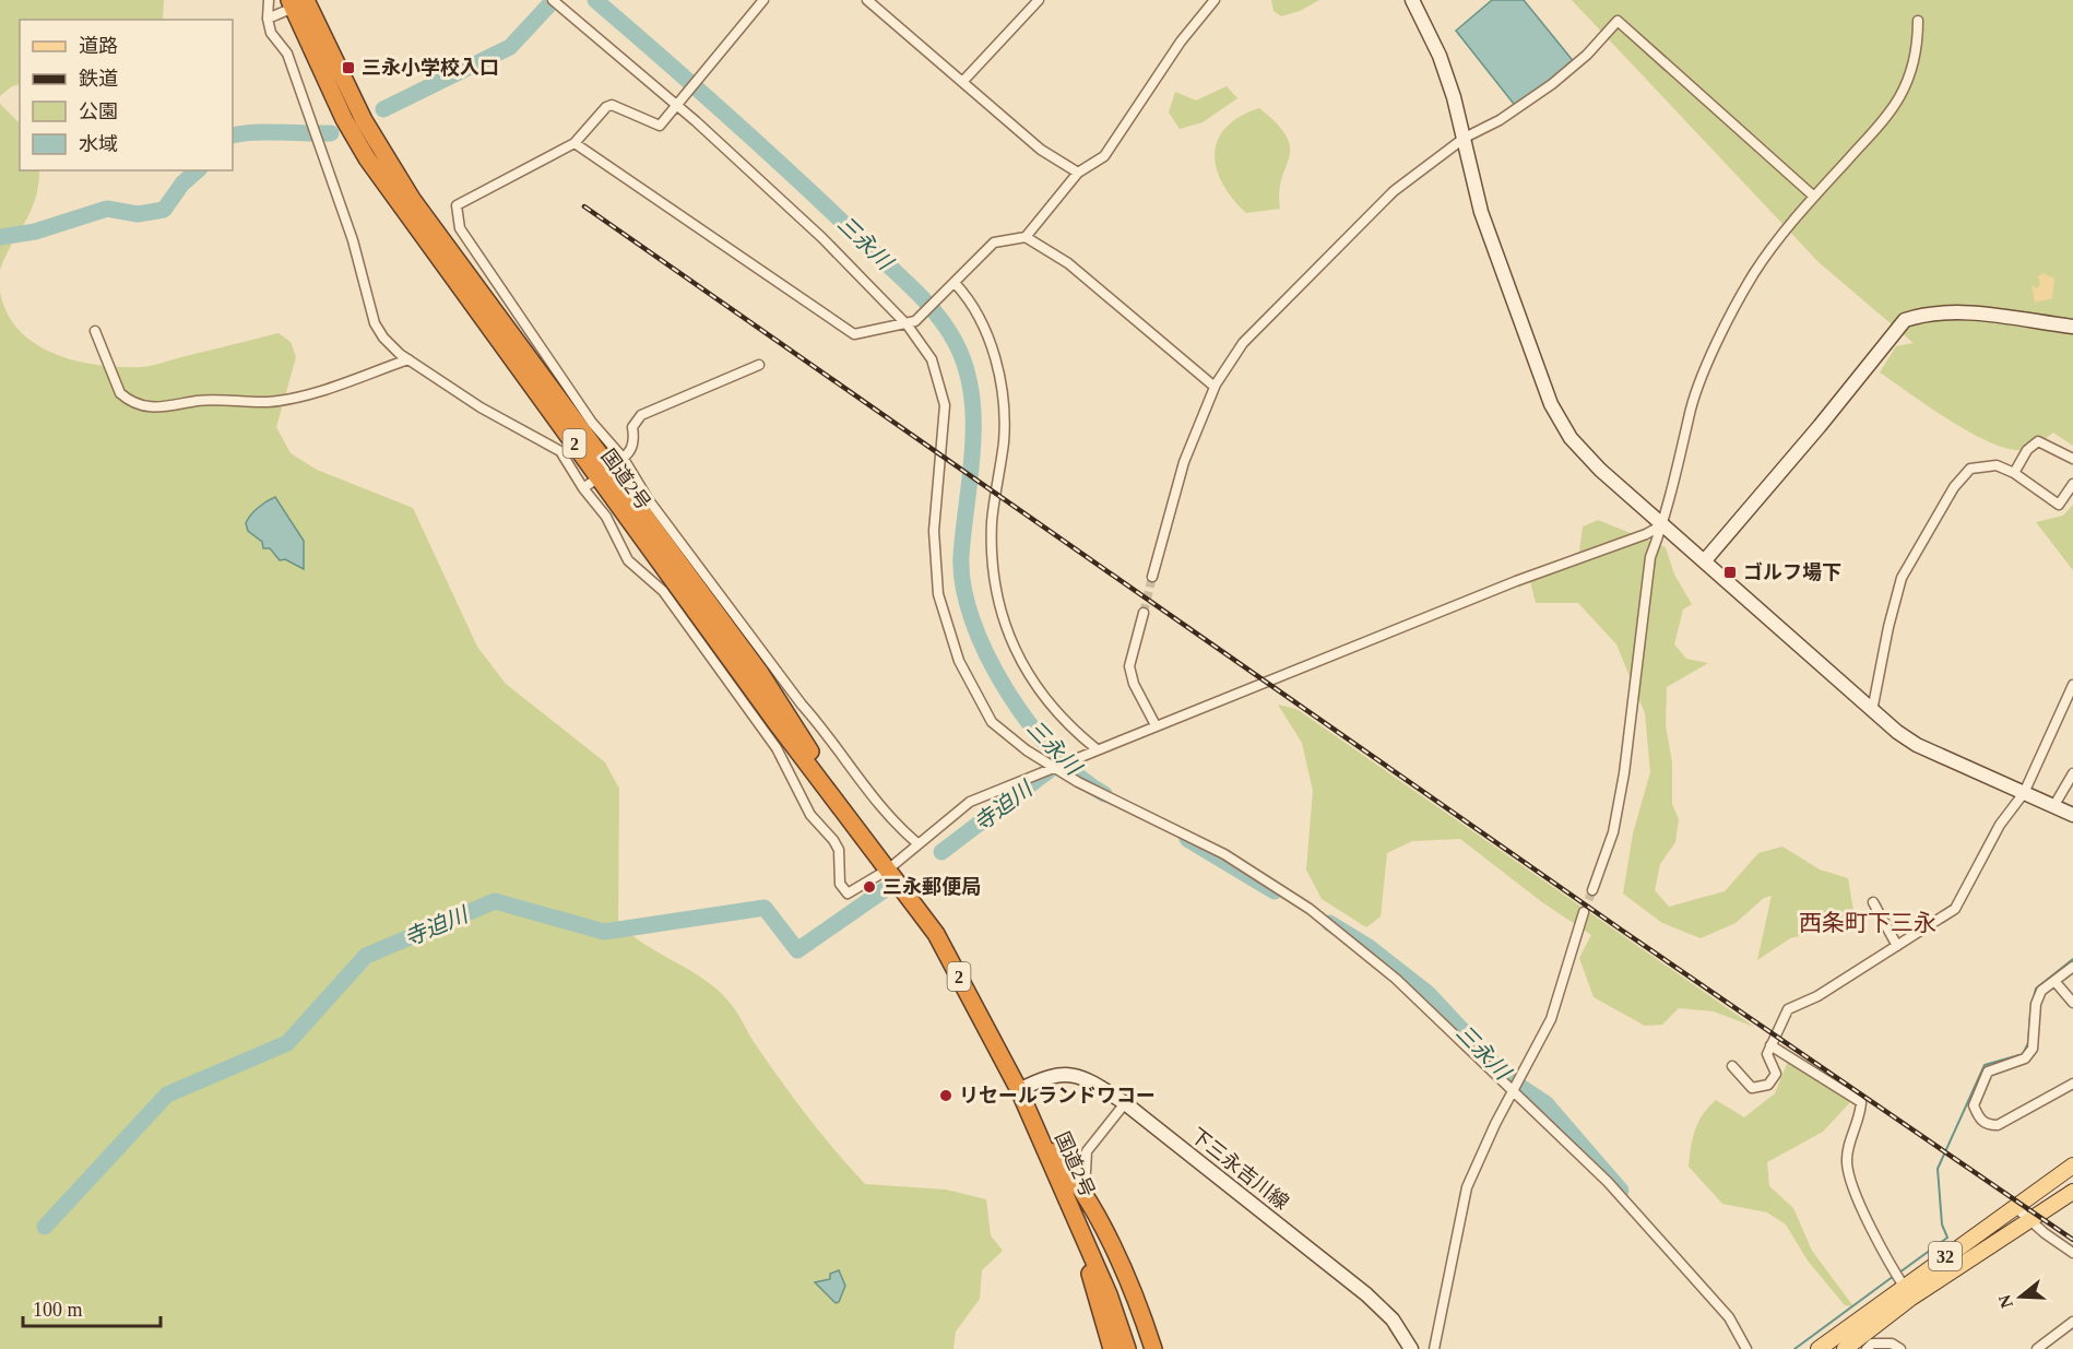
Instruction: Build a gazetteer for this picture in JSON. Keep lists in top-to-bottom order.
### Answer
{
  "streets": {
    "highway": ["2", "国道2号"],
    "main road": ["32"],
    "street": ["下三永吉川線"]
  },
  "crossings": [
    ["国道2号", "下三永吉川線"]
  ],
  "districts": ["西条町下三永"],
  "water": ["三永川", "寺迫川"],
  "places": {
    "transit": ["三永小学校入口", "ゴルフ場下"],
    "other": ["三永郵便局", "リセールランドワコー"]
  },
  "legend": [
    "道路",
    "鉄道",
    "公園",
    "水域"
  ],
  "scale_bar": "100 m",
  "north": "left"
}
